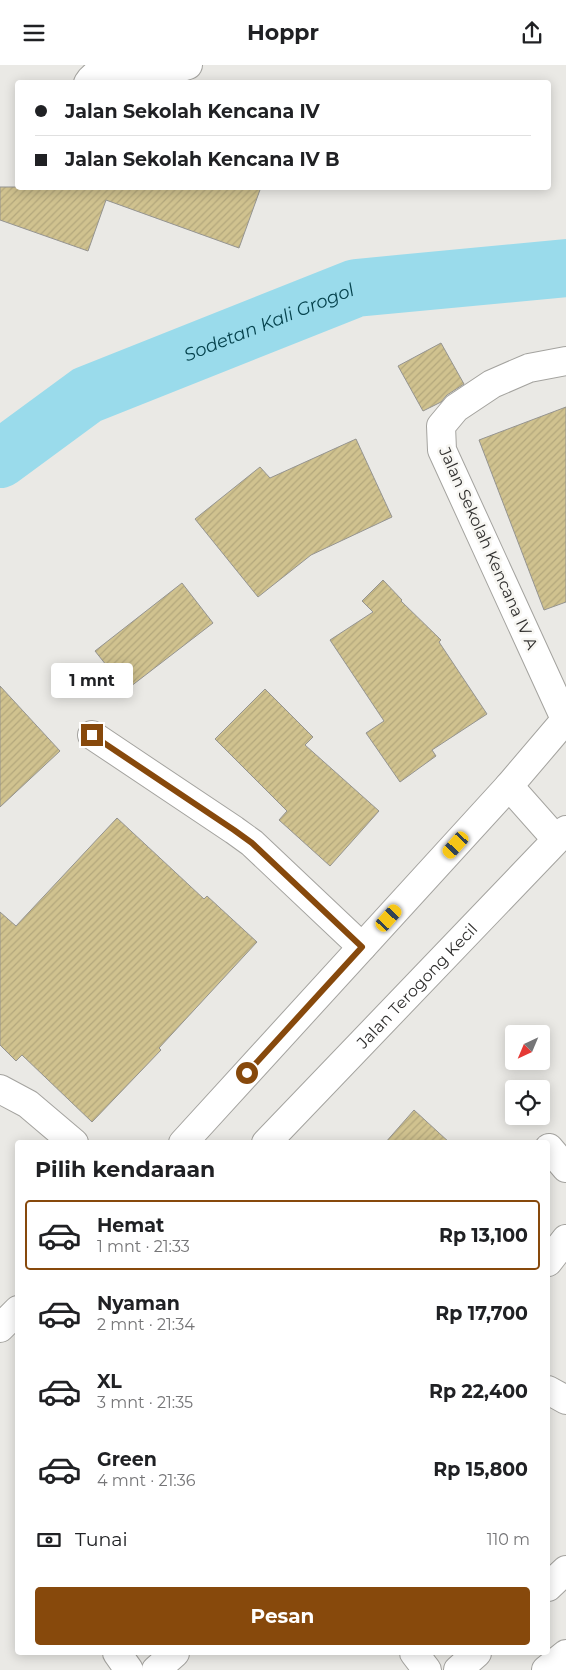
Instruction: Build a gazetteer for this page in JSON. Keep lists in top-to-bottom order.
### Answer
{
  "streets": {
    "street": ["Jalan Sekolah Kencana IV A", "Jalan Terogong Kecil"]
  },
  "water": ["Sodetan Kali Grogol"],
  "north": "bottom left",
  "page": {
    "header": "Hoppr",
    "banner": ["Jalan Sekolah Kencana IV", "Jalan Sekolah Kencana IV B"],
    "bubble": "1 mnt",
    "heading": "Pilih kendaraan",
    "list": [
      {
        "name": "Hemat",
        "note": "1 mnt · 21:33",
        "value": "Rp 13,100"
      },
      {
        "name": "Nyaman",
        "note": "2 mnt · 21:34",
        "value": "Rp 17,700"
      },
      {
        "name": "XL",
        "note": "3 mnt · 21:35",
        "value": "Rp 22,400"
      },
      {
        "name": "Green",
        "note": "4 mnt · 21:36",
        "value": "Rp 15,800"
      }
    ],
    "pay": ["Tunai", "110 m"],
    "buttons": "Pesan"
  }
}
